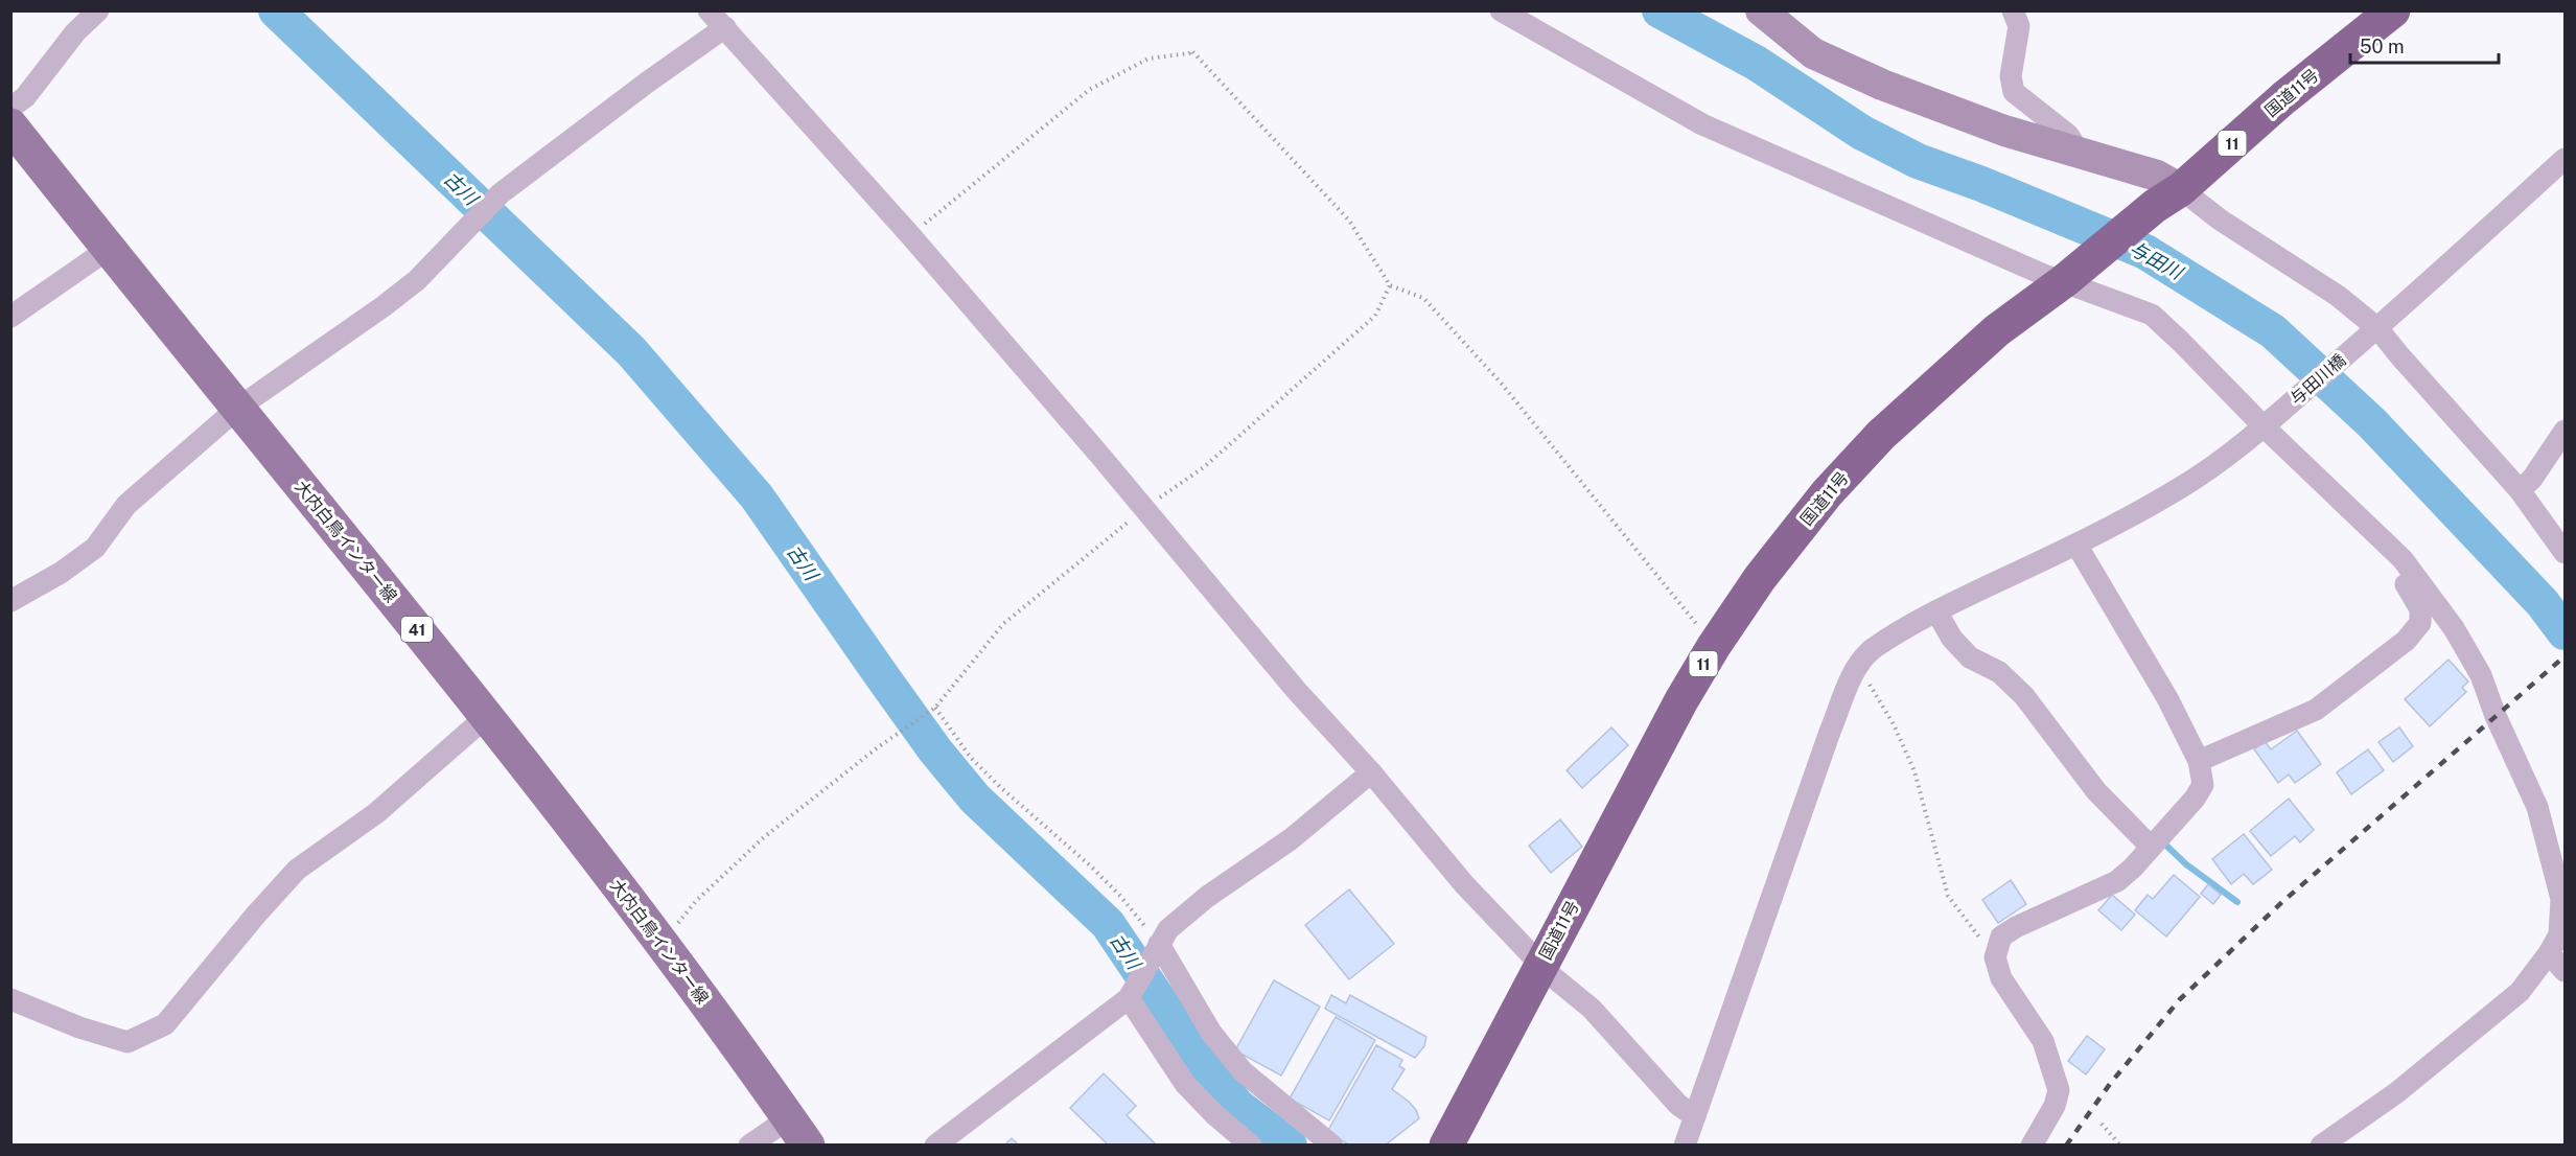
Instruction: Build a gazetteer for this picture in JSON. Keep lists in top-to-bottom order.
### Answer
{
  "streets": {
    "highway": ["国道11号", "11"],
    "main road": ["大内白鳥インター線", "41"],
    "street": ["与田川橋"]
  },
  "water": ["古川", "与田川"],
  "scale_bar": "50 m"
}
